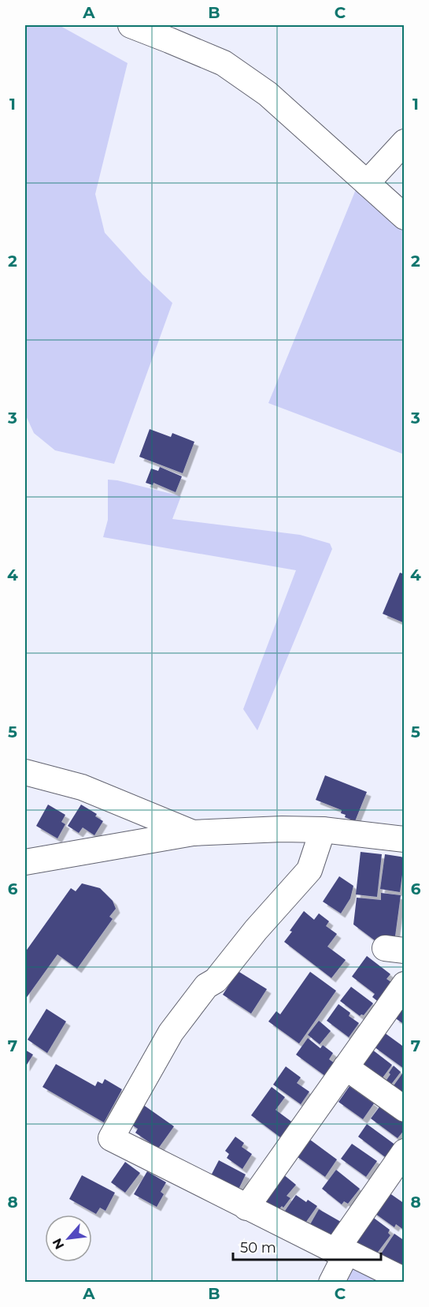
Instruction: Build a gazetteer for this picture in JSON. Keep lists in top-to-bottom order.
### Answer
{
  "scale_bar": "50 m",
  "north": "bottom left",
  "grid": {
    "columns": ["A", "B", "C"],
    "rows": [
      "1",
      "2",
      "3",
      "4",
      "5",
      "6",
      "7",
      "8"
    ]
  }
}
